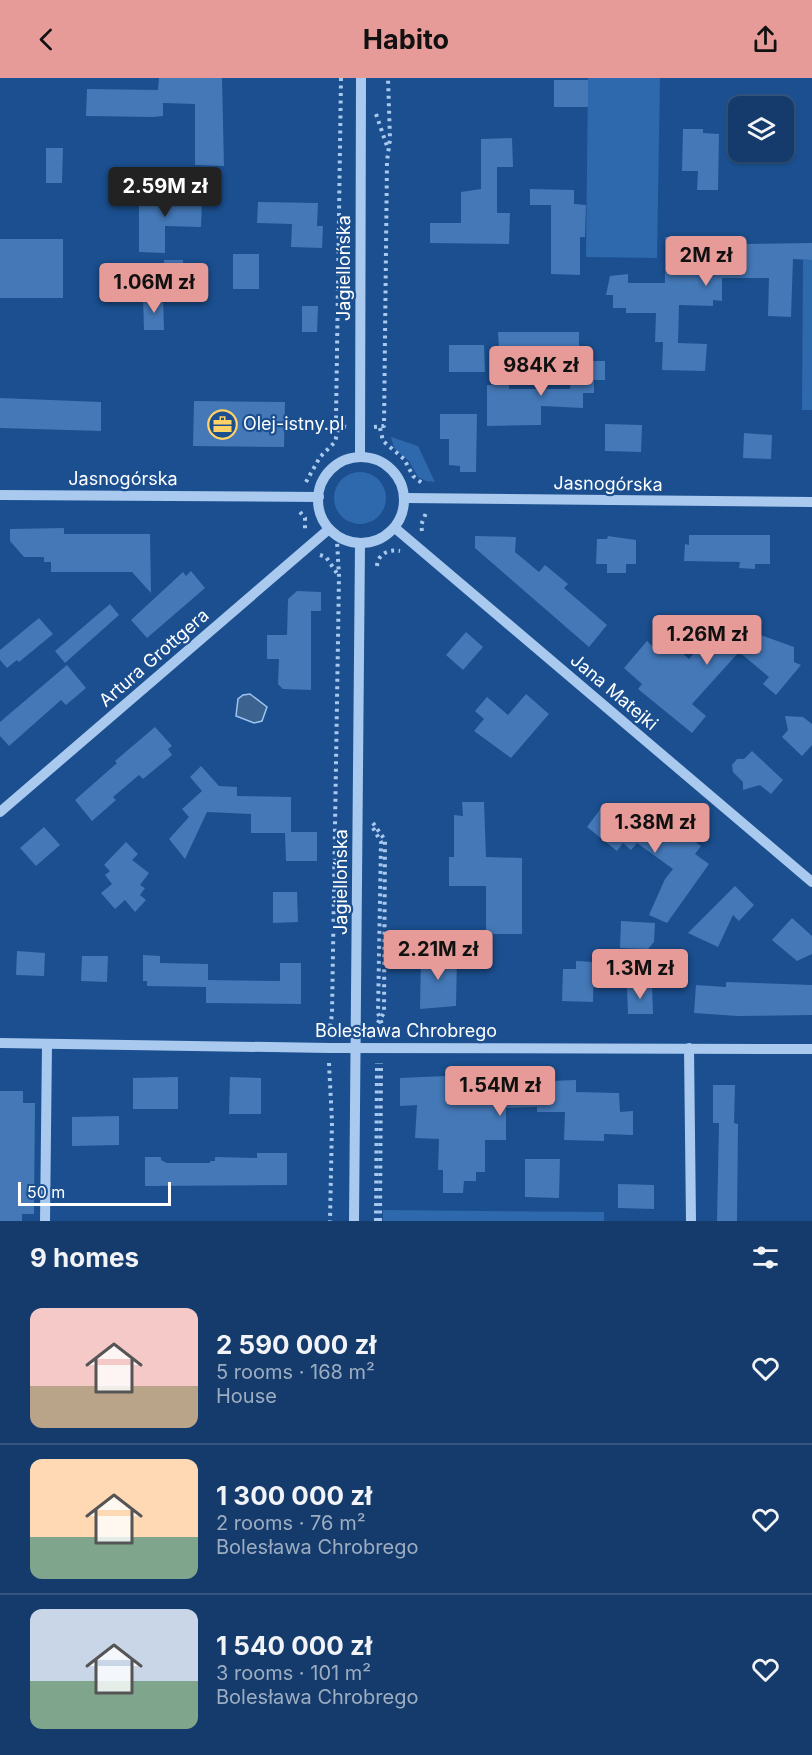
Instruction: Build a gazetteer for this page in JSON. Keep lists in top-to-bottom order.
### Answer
{
  "streets": {
    "street": [
      "Jagiellońska",
      "Jasnogórska",
      "Artura Grottgera",
      "Jana Matejki",
      "Bolesława Chrobrego"
    ]
  },
  "crossings": [
    ["Jagiellońska", "Jasnogórska"],
    ["Jagiellońska", "Artura Grottgera"],
    ["Jagiellońska", "Jana Matejki"],
    ["Jagiellońska", "Bolesława Chrobrego"],
    ["Jasnogórska", "Artura Grottgera"],
    ["Jasnogórska", "Jana Matejki"],
    ["Artura Grottgera", "Jana Matejki"]
  ],
  "places": {
    "office": ["Olej-istny.pl"]
  },
  "scale_bar": "50 m",
  "page": {
    "header": "Habito",
    "price": [
      "2.59M zł",
      "2M zł",
      "1.06M zł",
      "984K zł",
      "1.26M zł",
      "1.38M zł",
      "2.21M zł",
      "1.3M zł",
      "1.54M zł"
    ],
    "scale": "50 m",
    "heading": "9 homes",
    "list": [
      {
        "name": "2 590 000 zł",
        "note": "5 rooms · 168 m² · House"
      },
      {
        "name": "1 300 000 zł",
        "note": "2 rooms · 76 m² · Bolesława Chrobrego"
      },
      {
        "name": "1 540 000 zł",
        "note": "3 rooms · 101 m² · Bolesława Chrobrego"
      }
    ]
  }
}
